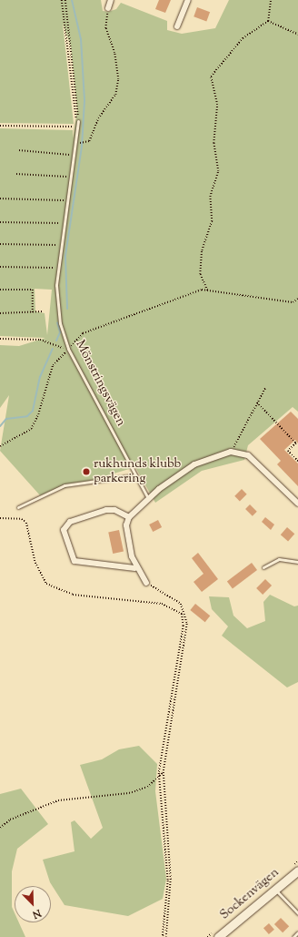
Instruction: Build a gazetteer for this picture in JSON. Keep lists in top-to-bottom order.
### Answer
{
  "streets": {
    "street": ["Sockenvägen"],
    "lane": ["Mönstringsvägen"]
  },
  "places": ["rukhunds klubb parkering"],
  "north": "bottom right"
}
